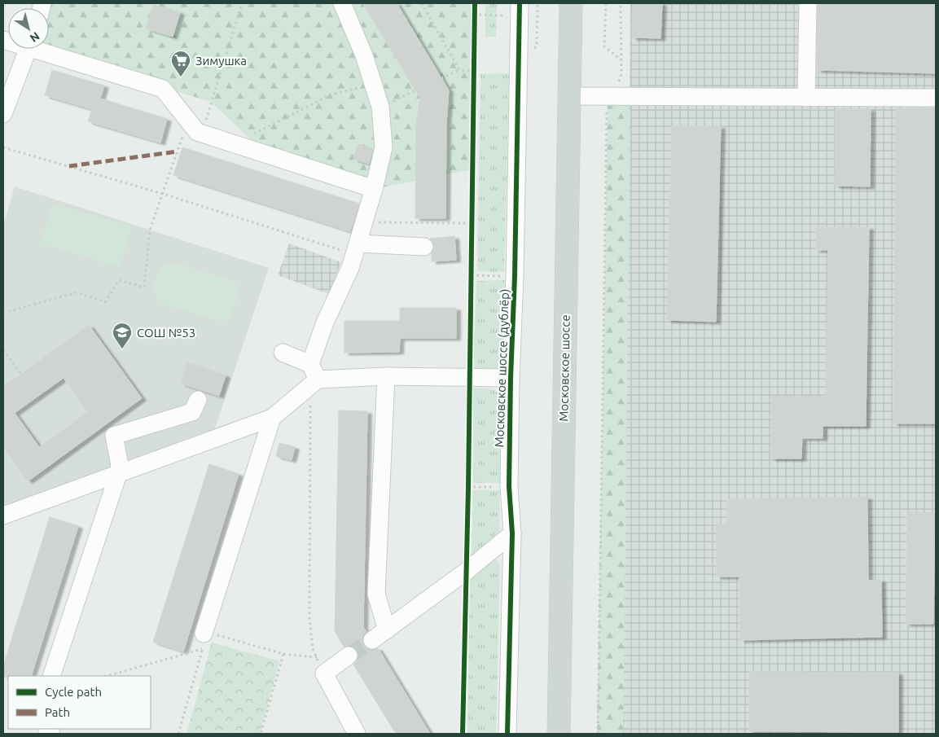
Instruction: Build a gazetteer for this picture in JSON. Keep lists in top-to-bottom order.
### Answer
{
  "streets": {
    "main road": ["Московское шоссе"],
    "street": ["Московское шоссе (дублёр)"]
  },
  "places": {
    "supermarket": ["Зимушка"],
    "school or university": ["СОШ №53"]
  },
  "legend": ["Cycle path", "Path"],
  "north": "bottom right"
}
